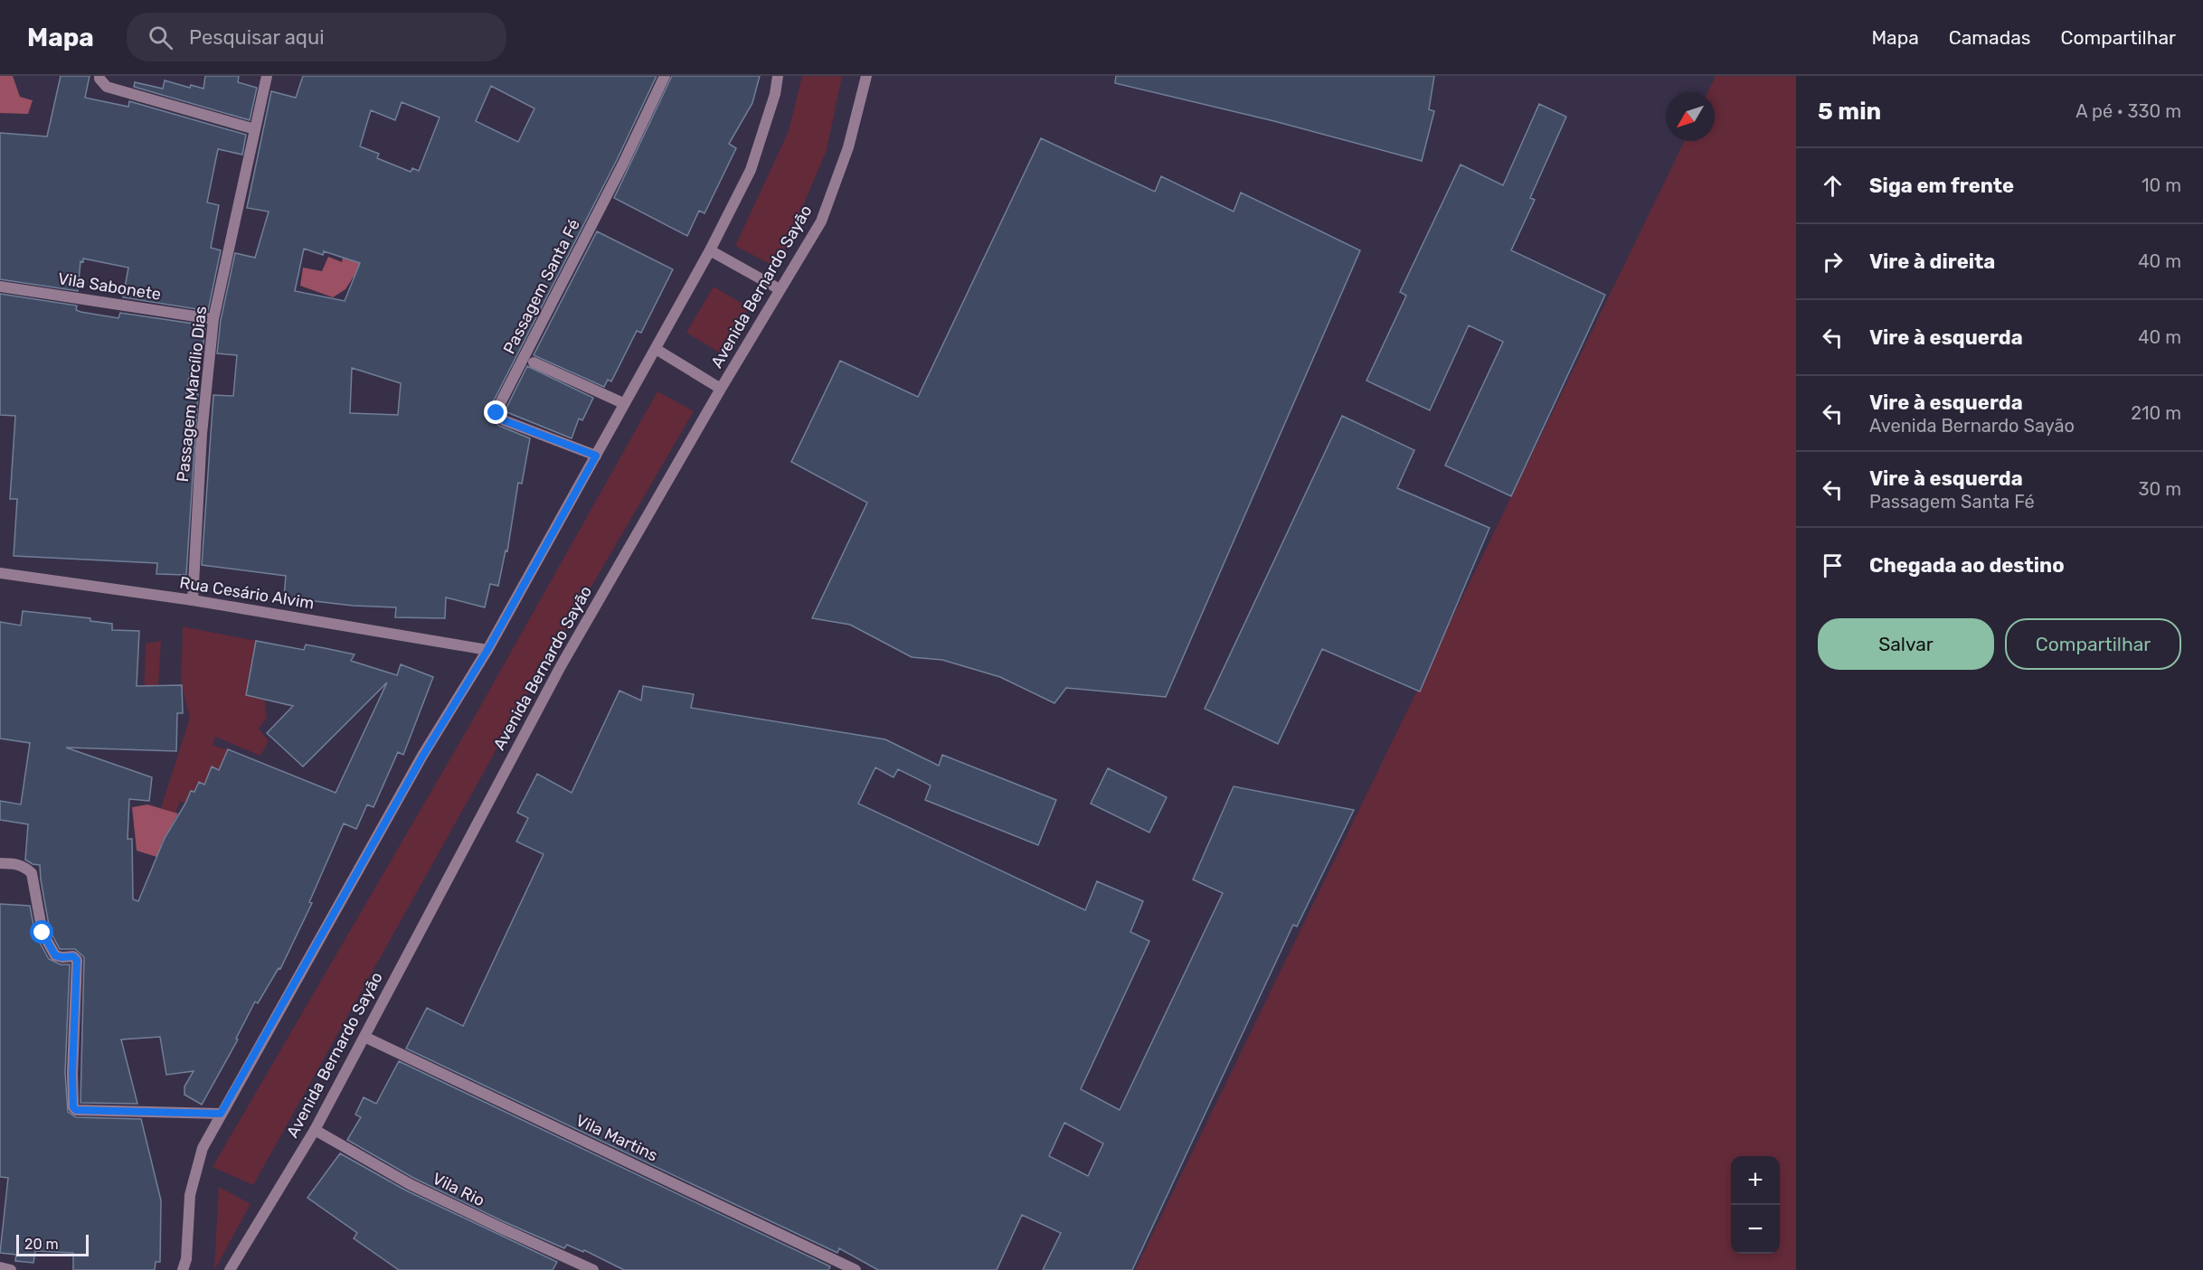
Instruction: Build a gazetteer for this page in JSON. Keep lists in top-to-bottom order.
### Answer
{
  "streets": {
    "street": [
      "Vila Sabonete",
      "Passagem Santa Fé",
      "Avenida Bernardo Sayão",
      "Passagem Marcílio Dias",
      "Rua Cesário Alvim",
      "Vila Martins",
      "Vila Rio"
    ]
  },
  "crossings": [
    ["Vila Sabonete", "Passagem Marcílio Dias"],
    ["Avenida Bernardo Sayão", "Vila Martins"],
    ["Avenida Bernardo Sayão", "Vila Rio"],
    ["Passagem Marcílio Dias", "Rua Cesário Alvim"]
  ],
  "scale_bar": "20 m",
  "north": "bottom left",
  "page": {
    "header": "Mapa",
    "search": "Pesquisar aqui",
    "nav": ["Mapa", "Camadas", "Compartilhar"],
    "heading": ["5 min", "A pé · 330 m"],
    "list": [
      ["Siga em frente", "10 m"],
      ["Vire à direita", "40 m"],
      ["Vire à esquerda", "40 m"],
      ["Vire à esquerda", "Avenida Bernardo Sayão", "210 m"],
      ["Vire à esquerda", "Passagem Santa Fé", "30 m"],
      "Chegada ao destino"
    ],
    "buttons": ["Salvar", "Compartilhar"],
    "map_buttons": ["+", "−"],
    "scale": "20 m"
  }
}
